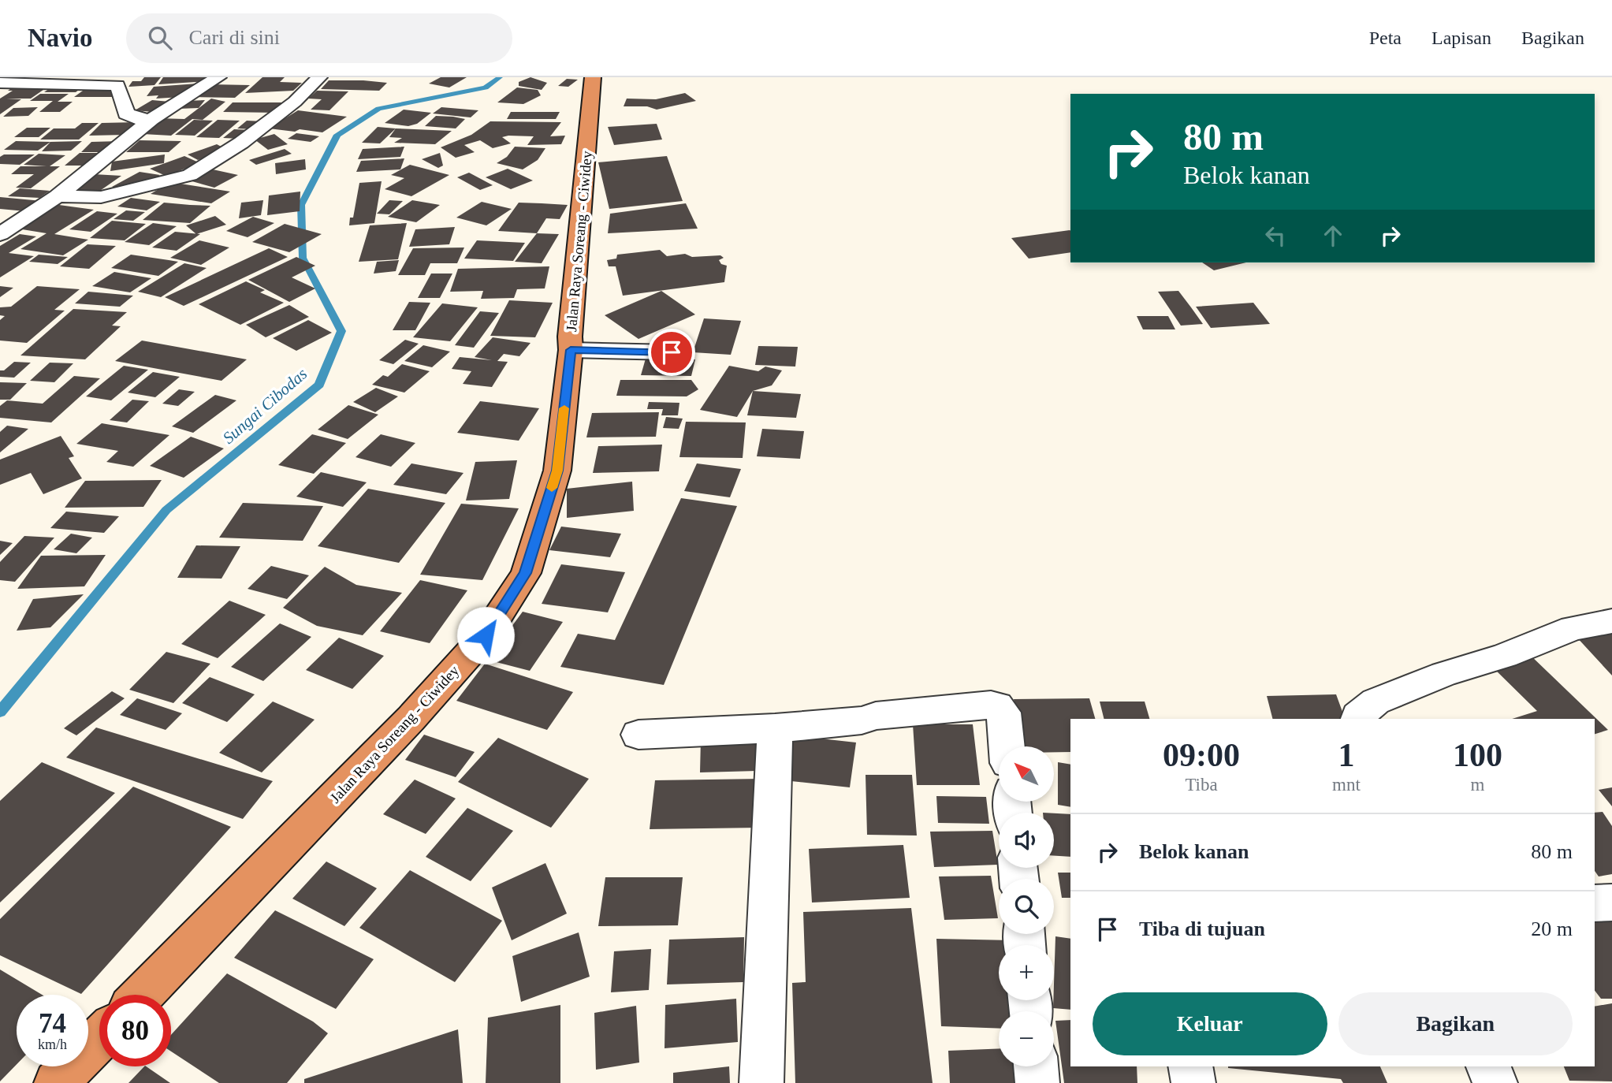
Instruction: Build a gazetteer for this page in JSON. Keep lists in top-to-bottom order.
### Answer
{
  "streets": {
    "highway": ["Jalan Raya Soreang - Ciwidey"]
  },
  "water": ["Sungai Cibodas"],
  "north": "top left",
  "page": {
    "header": "Navio",
    "search": "Cari di sini",
    "nav": ["Peta", "Lapisan", "Bagikan"],
    "turn": ["80 m", "Belok kanan"],
    "eta": [
      "09:00",
      "Tiba",
      "1",
      "mnt",
      "100",
      "m"
    ],
    "map_buttons": ["+", "−"],
    "list": [
      {
        "name": "Belok kanan",
        "value": "80 m"
      },
      {
        "name": "Tiba di tujuan",
        "value": "20 m"
      }
    ],
    "buttons": ["Keluar", "Bagikan"],
    "speed": "74 km/h",
    "limit": "80"
  }
}
